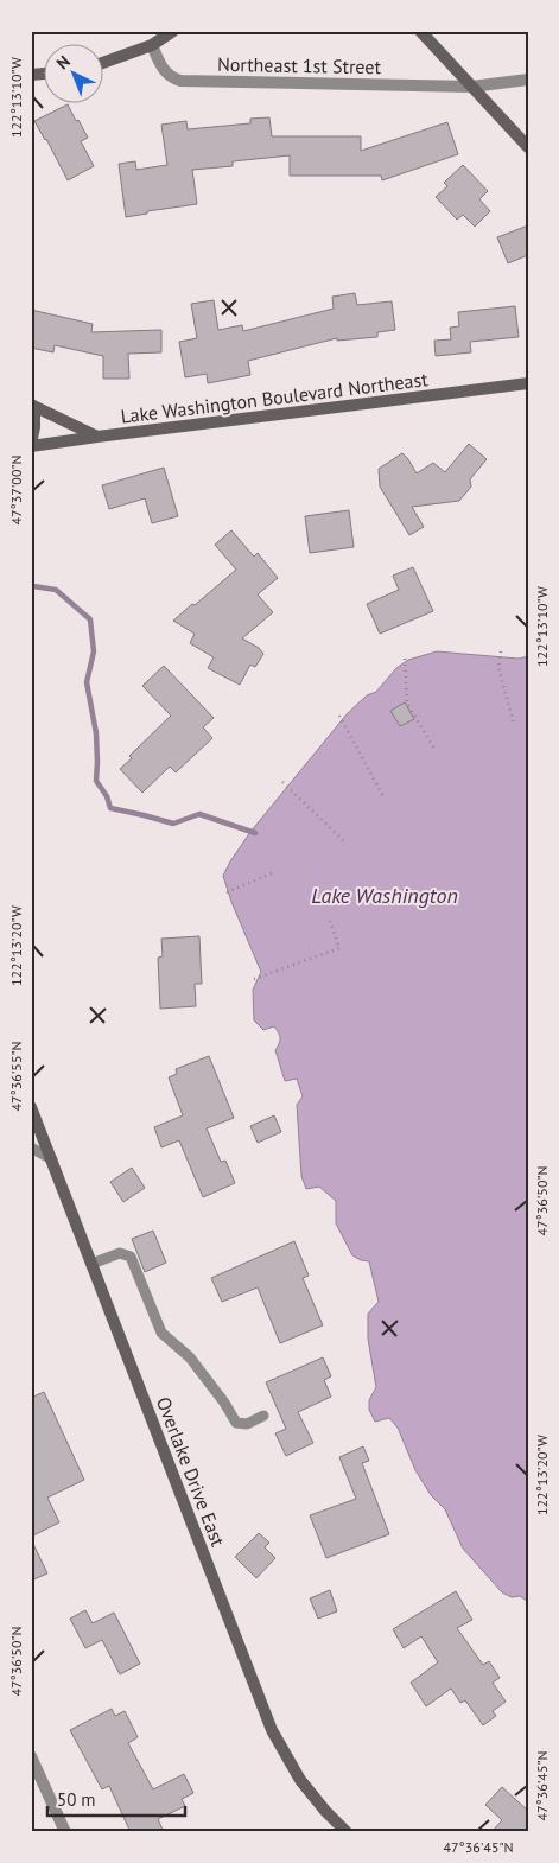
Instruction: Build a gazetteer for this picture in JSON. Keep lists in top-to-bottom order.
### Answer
{
  "streets": {
    "street": ["Northeast 1st Street", "Lake Washington Boulevard Northeast", "Overlake Drive East"]
  },
  "water": ["Lake Washington"],
  "scale_bar": "50 m",
  "north": "top left",
  "coordinates": [
    "122°13'10\"W",
    "47°37'00\"N",
    "122°13'20\"W",
    "47°36'55\"N",
    "47°36'50\"N",
    "47°36'45\"N"
  ]
}
